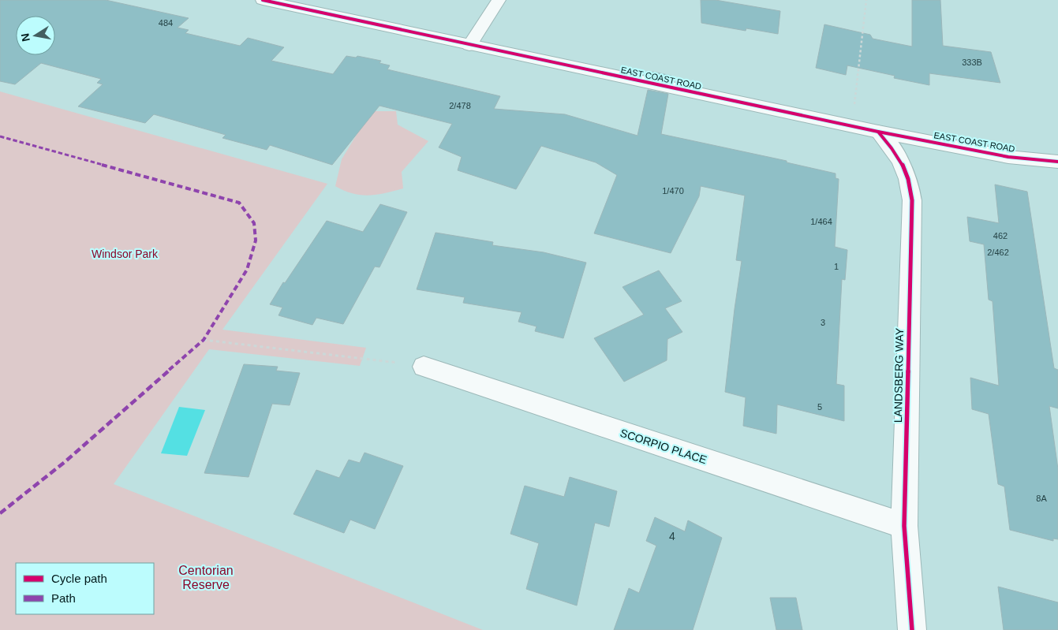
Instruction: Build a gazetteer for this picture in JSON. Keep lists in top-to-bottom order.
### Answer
{
  "streets": {
    "street": ["EAST COAST ROAD", "LANDSBERG WAY", "SCORPIO PLACE"]
  },
  "crossings": [
    ["EAST COAST ROAD", "LANDSBERG WAY"],
    ["LANDSBERG WAY", "SCORPIO PLACE"]
  ],
  "parks": ["Windsor Park", "Centorian Reserve"],
  "house_numbers": [
    "484",
    "333B",
    "2/478",
    "1/470",
    "1/464",
    "462",
    "2/462",
    "1",
    "3",
    "5",
    "8A",
    "4"
  ],
  "legend": ["Cycle path", "Path"],
  "north": "left"
}
